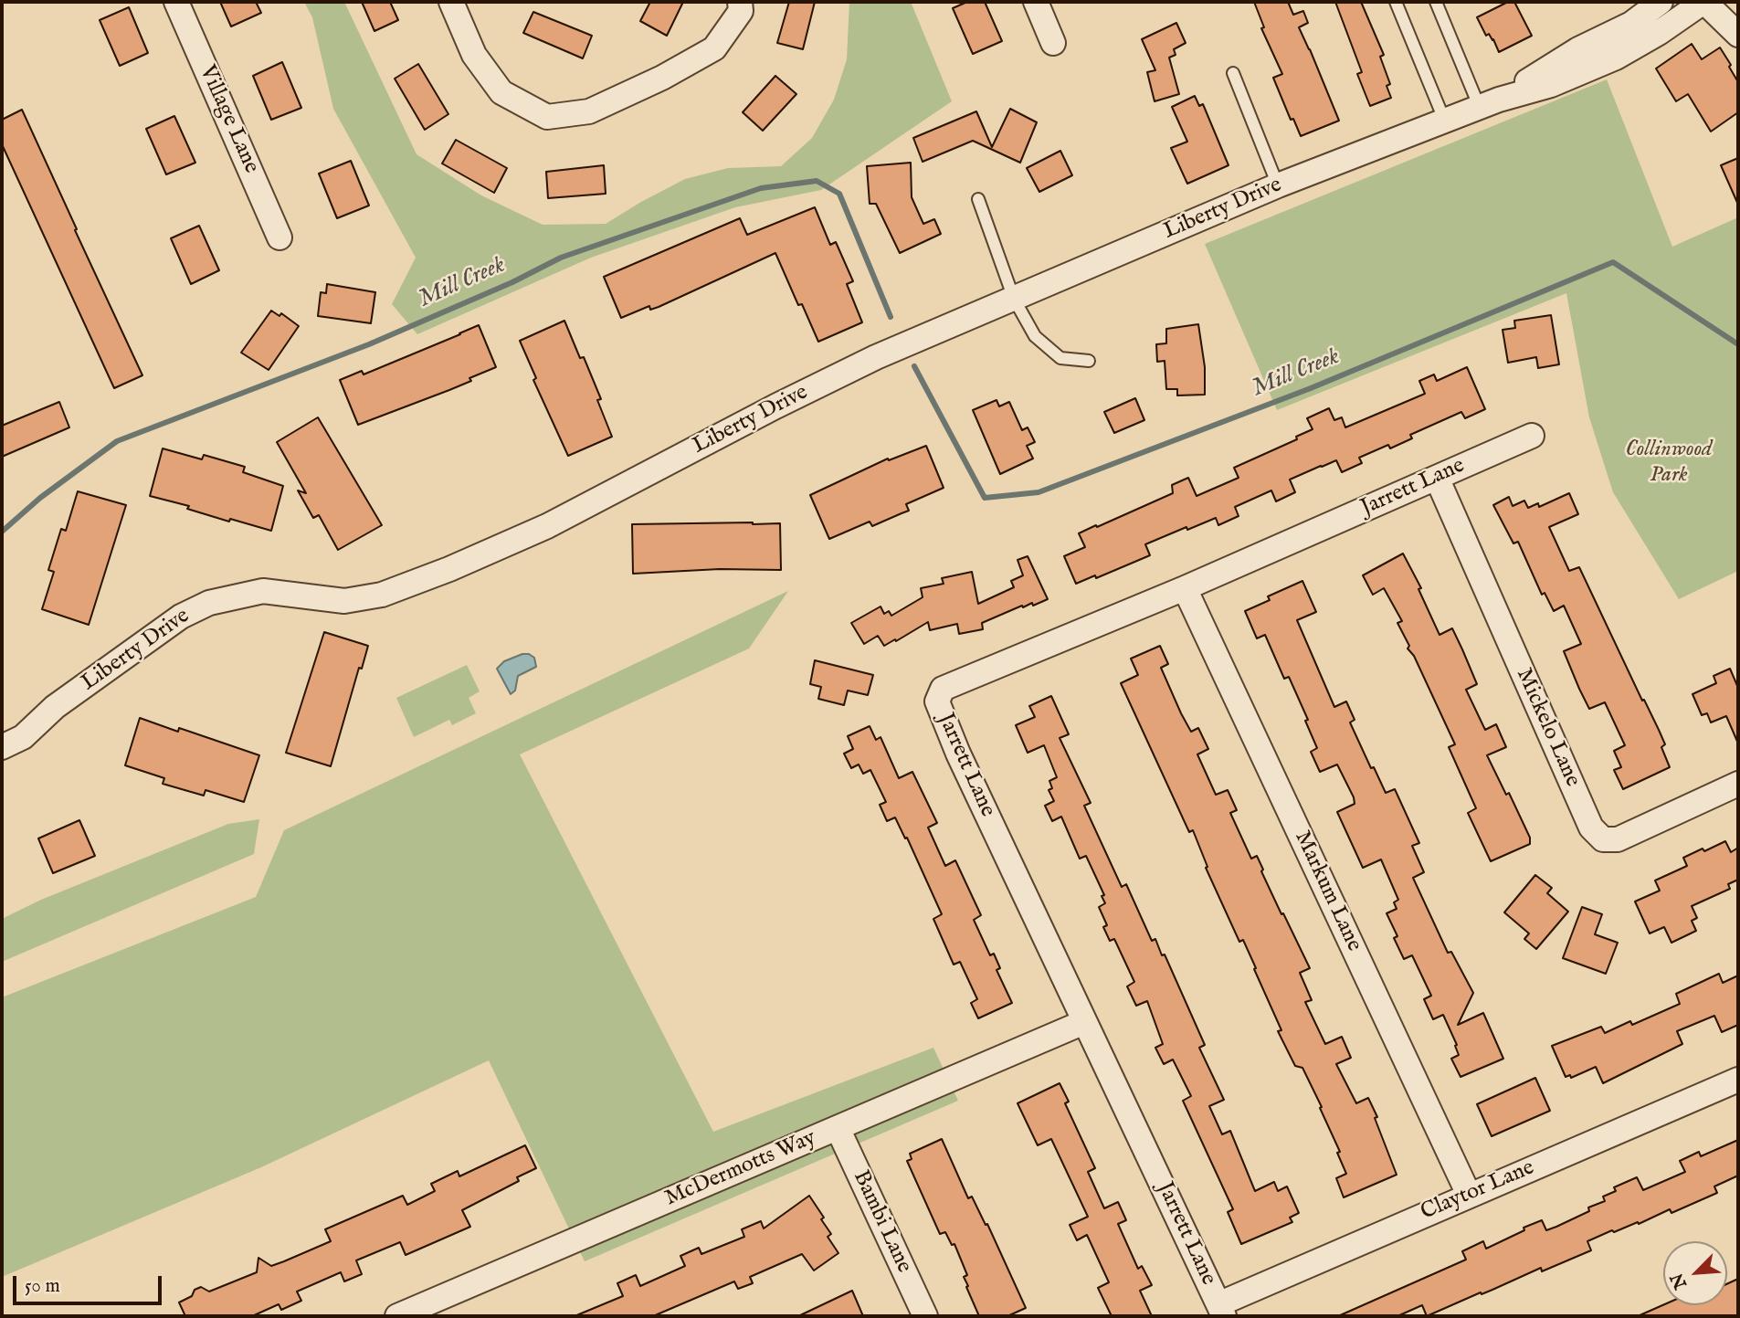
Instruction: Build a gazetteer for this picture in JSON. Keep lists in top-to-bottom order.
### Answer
{
  "streets": {
    "street": [
      "Village Lane",
      "Liberty Drive",
      "Jarrett Lane",
      "Mickelo Lane",
      "Markum Lane",
      "McDermotts Way",
      "Claytor Lane",
      "Bambi Lane"
    ]
  },
  "crossings": [
    ["Jarrett Lane", "Mickelo Lane"],
    ["Jarrett Lane", "Markum Lane"],
    ["Jarrett Lane", "McDermotts Way"],
    ["Jarrett Lane", "Claytor Lane"],
    ["Markum Lane", "Claytor Lane"],
    ["McDermotts Way", "Bambi Lane"]
  ],
  "water": ["Mill Creek"],
  "parks": ["Collinwood Park"],
  "scale_bar": "50 m",
  "north": "bottom left"
}
